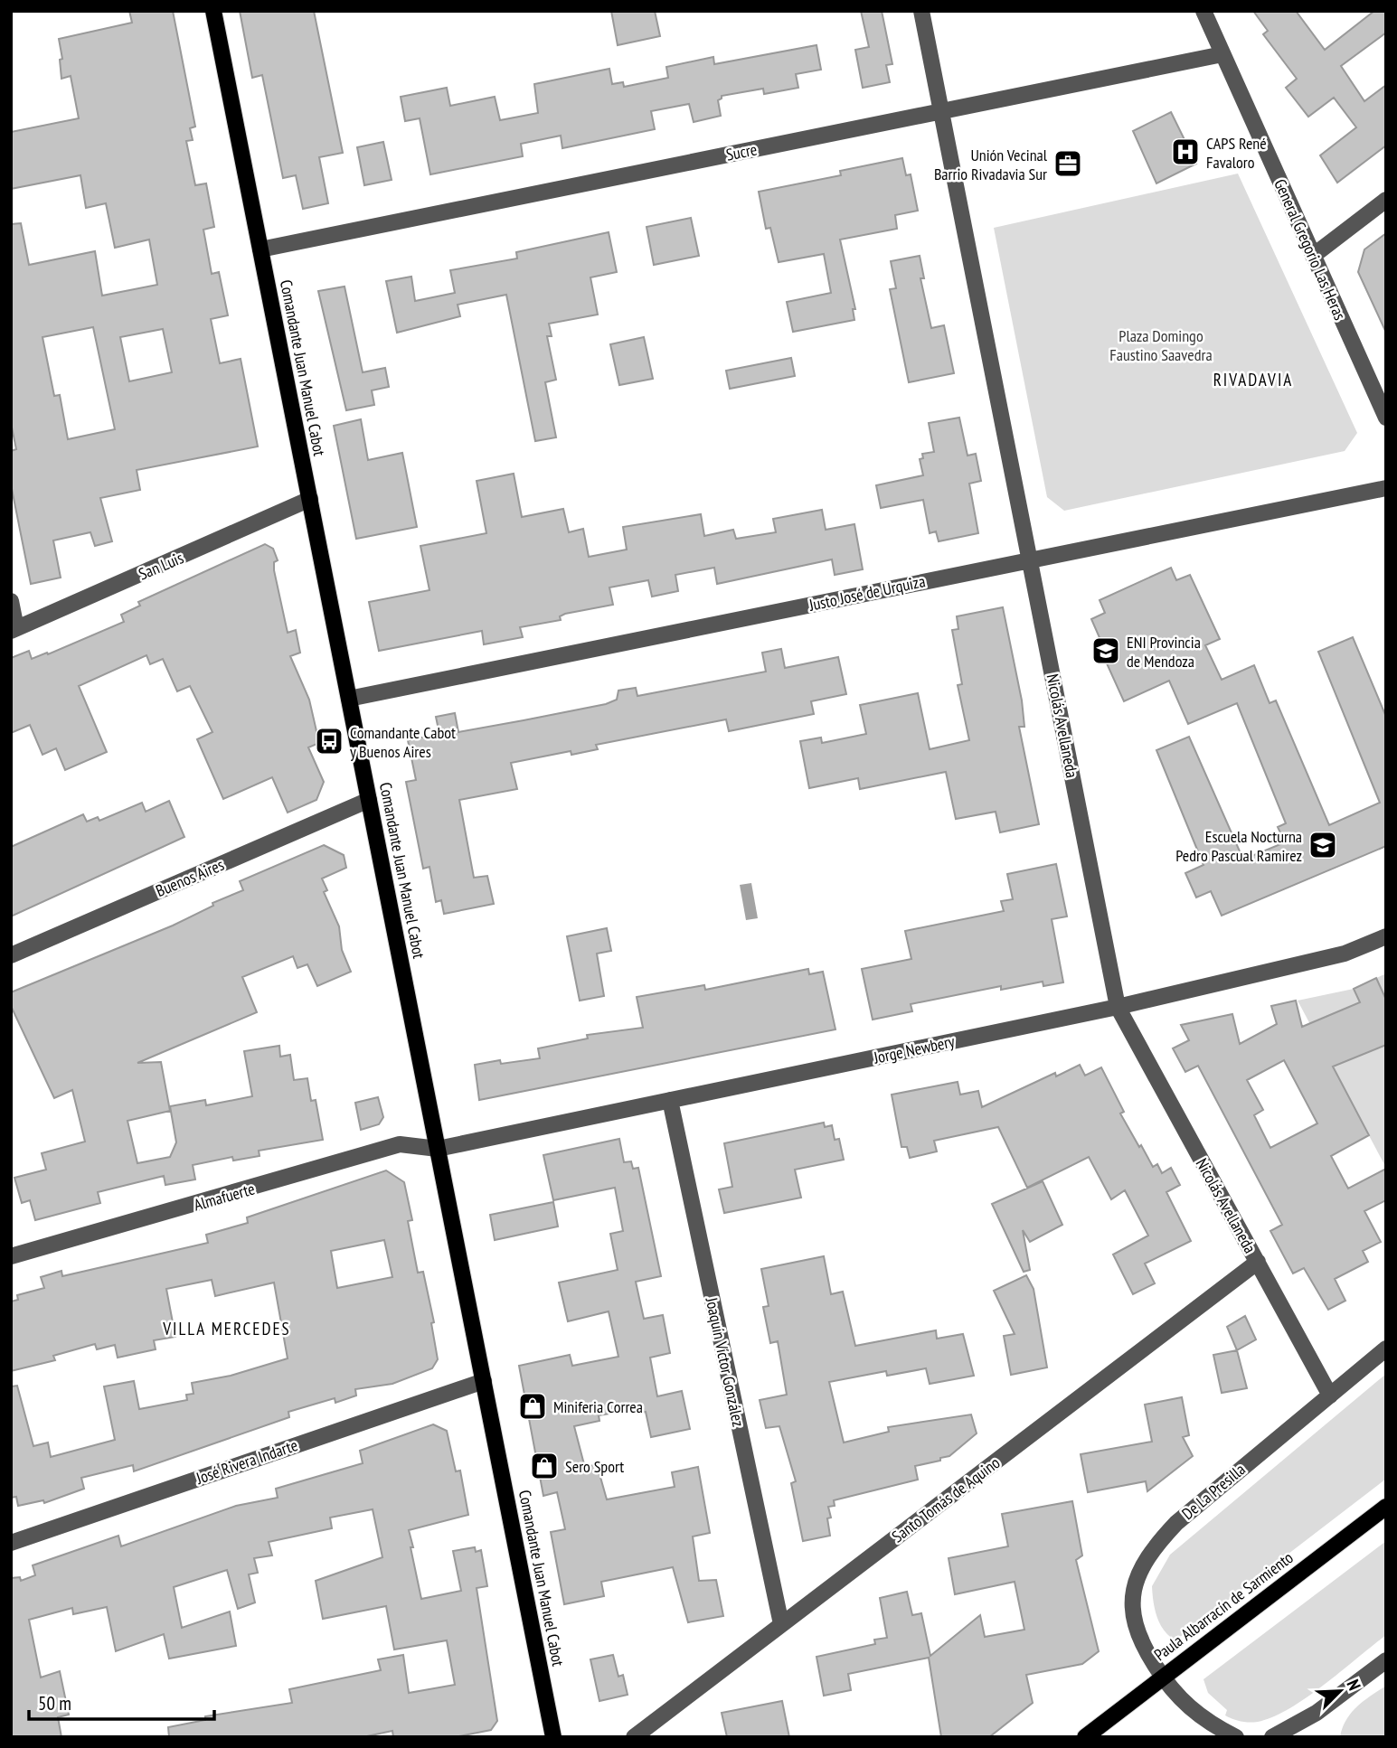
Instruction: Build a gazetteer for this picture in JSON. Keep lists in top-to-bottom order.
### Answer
{
  "streets": {
    "main road": ["Comandante Juan Manuel Cabot", "Paula Albarracín de Sarmiento"],
    "street": [
      "Sucre",
      "General Gregorio Las Heras",
      "San Luis",
      "Justo José de Urquiza",
      "Nicolás Avellaneda",
      "Buenos Aires",
      "Jorge Newbery",
      "Almafuerte",
      "Joaquín Víctor González",
      "José Rivera Indarte",
      "De La Presilla",
      "Santo Tomás de Aquino"
    ]
  },
  "crossings": [
    ["Sucre", "General Gregorio Las Heras"],
    ["Sucre", "Comandante Juan Manuel Cabot"],
    ["Sucre", "Nicolás Avellaneda"],
    ["Comandante Juan Manuel Cabot", "San Luis"],
    ["Comandante Juan Manuel Cabot", "Justo José de Urquiza"],
    ["Comandante Juan Manuel Cabot", "Buenos Aires"],
    ["Comandante Juan Manuel Cabot", "Jorge Newbery"],
    ["Comandante Juan Manuel Cabot", "Almafuerte"],
    ["Comandante Juan Manuel Cabot", "José Rivera Indarte"],
    ["Justo José de Urquiza", "Nicolás Avellaneda"],
    ["Nicolás Avellaneda", "Jorge Newbery"],
    ["Nicolás Avellaneda", "De La Presilla"],
    ["Nicolás Avellaneda", "Santo Tomás de Aquino"],
    ["Jorge Newbery", "Almafuerte"],
    ["Jorge Newbery", "Joaquín Víctor González"],
    ["Joaquín Víctor González", "Santo Tomás de Aquino"],
    ["De La Presilla", "Paula Albarracín de Sarmiento"]
  ],
  "districts": ["RIVADAVIA", "VILLA MERCEDES"],
  "parks": ["Plaza Domingo Faustino Saavedra"],
  "places": {
    "hospital": ["CAPS René Favaloro"],
    "office": ["Unión Vecinal Barrio Rivadavia Sur"],
    "school or university": ["ENI Provincia de Mendoza", "Escuela Nocturna Pedro Pascual Ramirez"],
    "bus stop": ["Comandante Cabot y Buenos Aires"],
    "shop": ["Miniferia Correa", "Sero Sport"]
  },
  "scale_bar": "50 m",
  "north": "top right"
}
